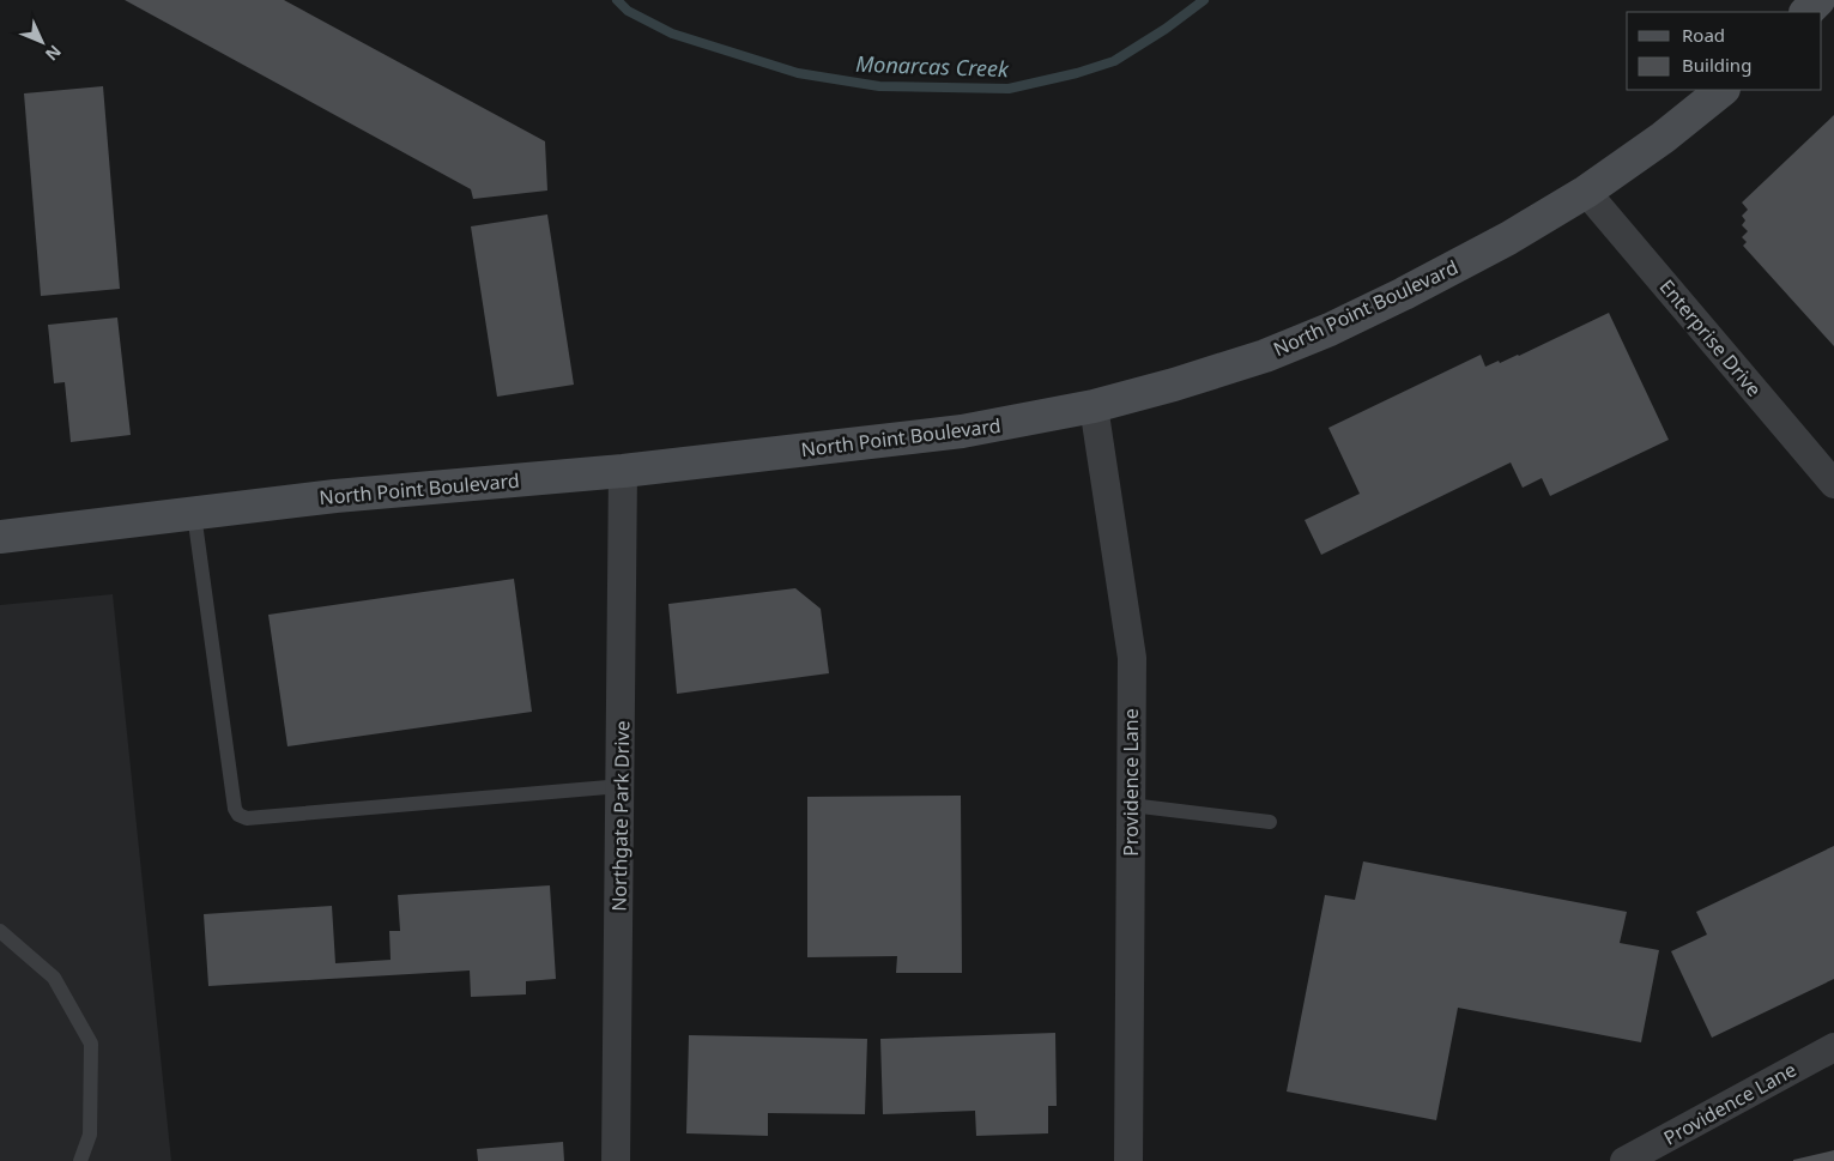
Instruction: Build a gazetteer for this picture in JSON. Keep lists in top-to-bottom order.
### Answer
{
  "streets": {
    "main road": ["North Point Boulevard"],
    "street": ["Enterprise Drive", "Providence Lane", "Northgate Park Drive"]
  },
  "crossings": [
    ["North Point Boulevard", "Enterprise Drive"],
    ["North Point Boulevard", "Providence Lane"],
    ["North Point Boulevard", "Northgate Park Drive"]
  ],
  "water": ["Monarcas Creek"],
  "legend": ["Road", "Building"],
  "north": "bottom right"
}
